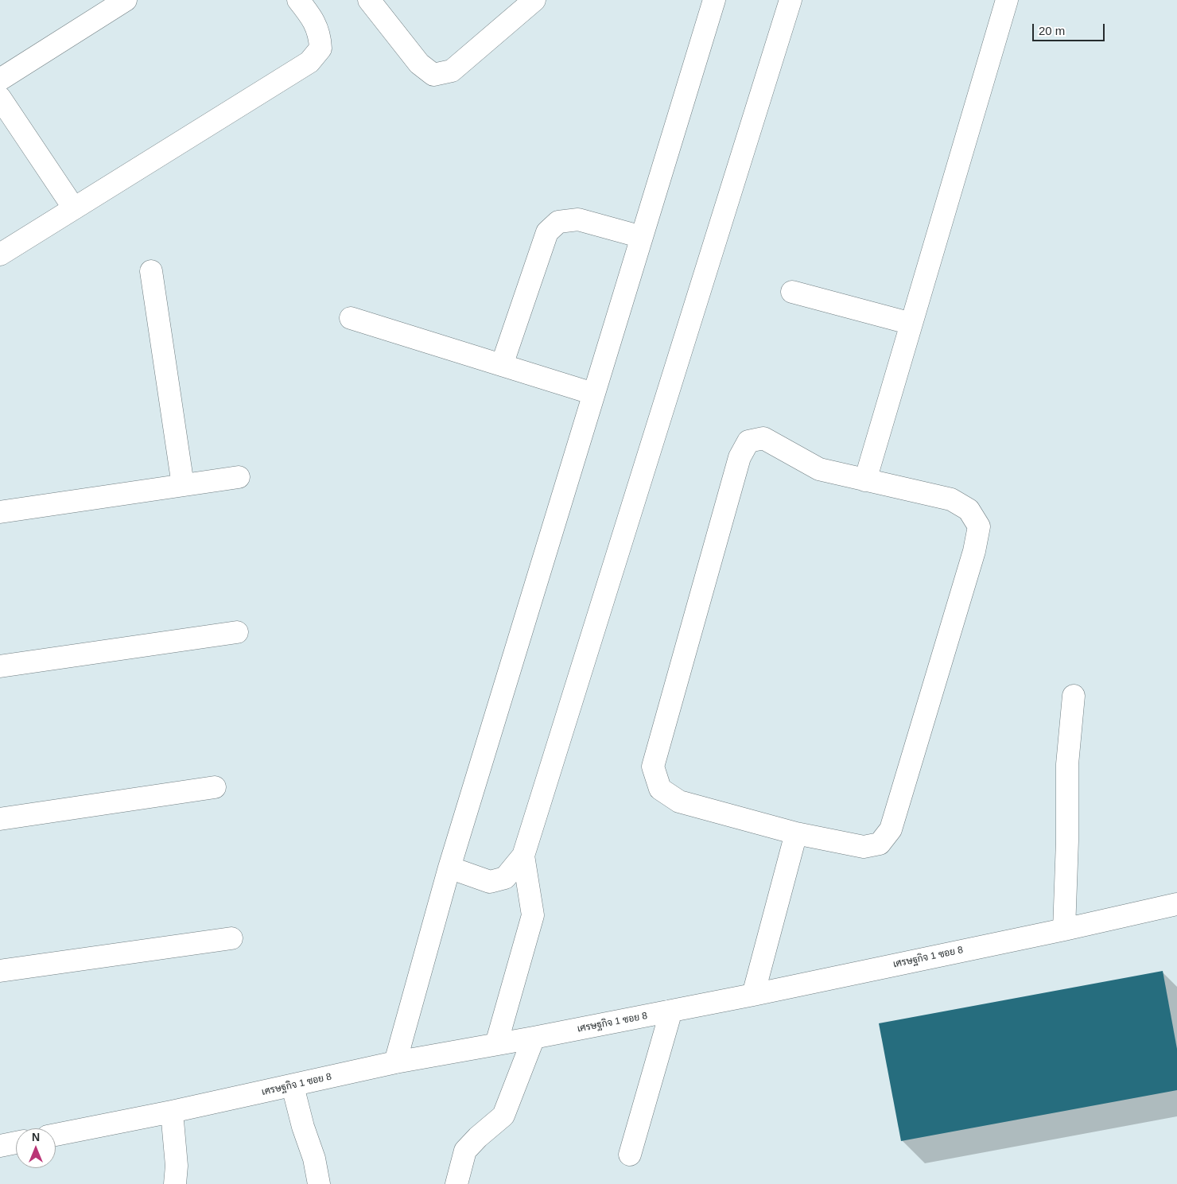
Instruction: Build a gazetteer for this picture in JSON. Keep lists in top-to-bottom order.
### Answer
{
  "streets": {
    "street": ["เศรษฐกิจ 1 ซอย 8"]
  },
  "scale_bar": "20 m",
  "north": "top"
}
